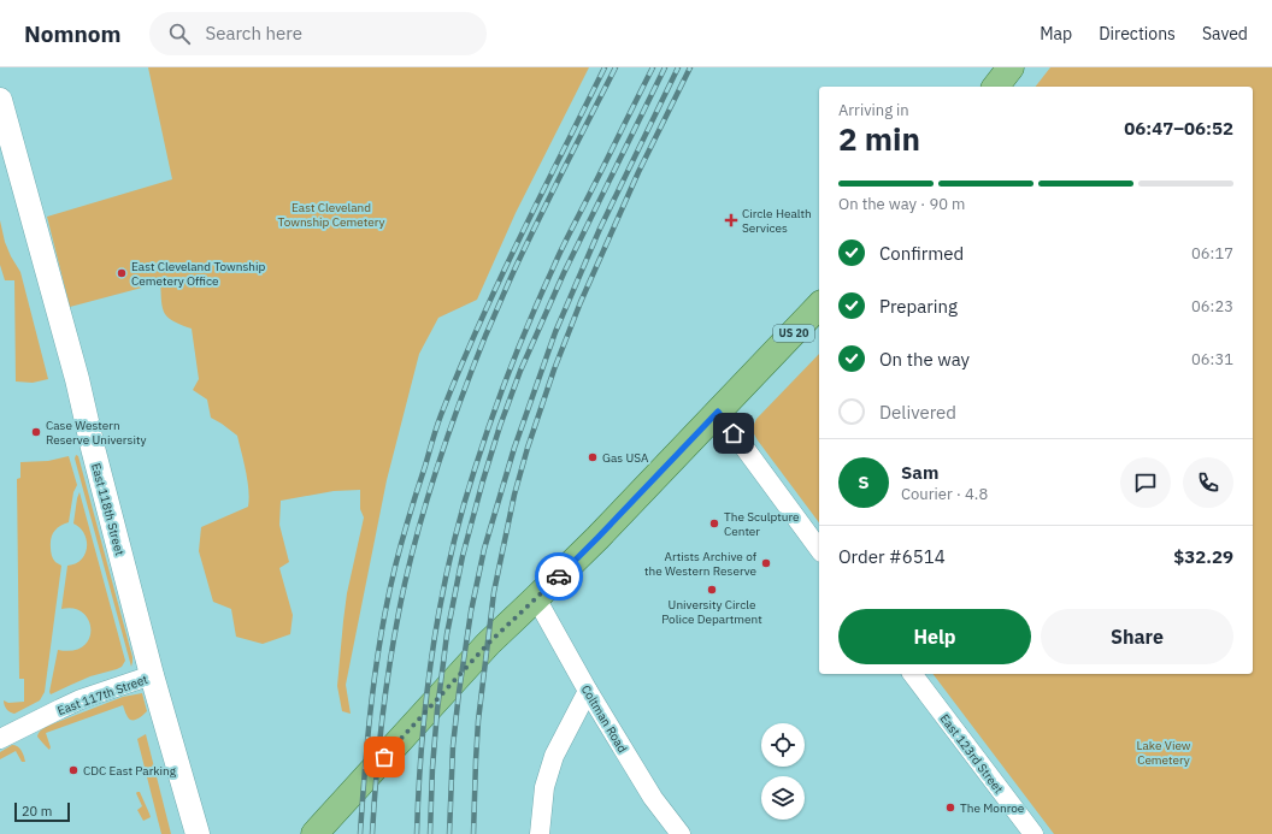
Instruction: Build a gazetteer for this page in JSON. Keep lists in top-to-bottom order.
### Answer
{
  "streets": {
    "main road": ["US 20"],
    "street": [
      "East 118th Street",
      "East 117th Street",
      "Coltman Road",
      "East 123rd Street"
    ]
  },
  "crossings": [
    ["US 20", "Coltman Road"],
    ["East 118th Street", "East 117th Street"]
  ],
  "parks": ["East Cleveland Township Cemetery", "Lake View Cemetery"],
  "places": {
    "health": ["Circle Health Services"],
    "other": [
      "East Cleveland Township Cemetery Office",
      "Case Western Reserve University",
      "Gas USA",
      "The Sculpture Center",
      "Artists Archive of the Western Reserve",
      "University Circle Police Department",
      "CDC East Parking",
      "The Monroe"
    ]
  },
  "scale_bar": "20 m",
  "page": {
    "header": "Nomnom",
    "search": "Search here",
    "nav": ["Map", "Directions", "Saved"],
    "heading": ["2 min", "Arriving in", "06:47–06:52"],
    "panel": [
      "Sam",
      "Courier · 4.8",
      "Order #6514",
      "$32.29"
    ],
    "bar": "On the way · 90 m",
    "list": [
      ["Confirmed", "06:17"],
      ["Preparing", "06:23"],
      ["On the way", "06:31"],
      "Delivered"
    ],
    "round": "S",
    "buttons": ["Help", "Share"],
    "scale": "20 m"
  }
}
